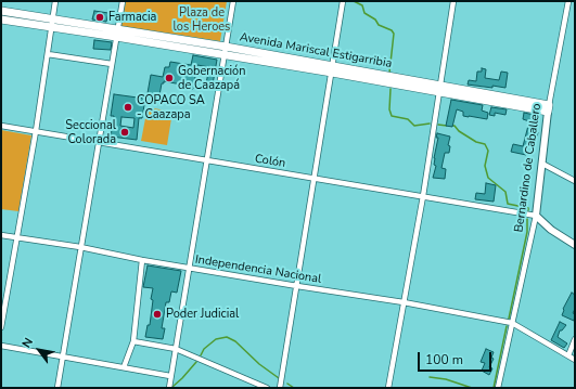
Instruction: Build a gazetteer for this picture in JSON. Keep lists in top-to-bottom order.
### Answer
{
  "streets": {
    "main road": ["Avenida Mariscal Estigarribia"],
    "street": ["Colón", "Bernardino de Caballero", "Independencia Nacional"]
  },
  "crossings": [
    ["Avenida Mariscal Estigarribia", "Bernardino de Caballero"],
    ["Colón", "Bernardino de Caballero"],
    ["Bernardino de Caballero", "Independencia Nacional"]
  ],
  "parks": ["Plaza de los Heroes"],
  "places": [
    "Farmacia",
    "Gobernación de Caazapá",
    "COPACO SA - Caazapa",
    "Seccional Colorada",
    "Poder Judicial"
  ],
  "scale_bar": "100 m",
  "north": "top left"
}
